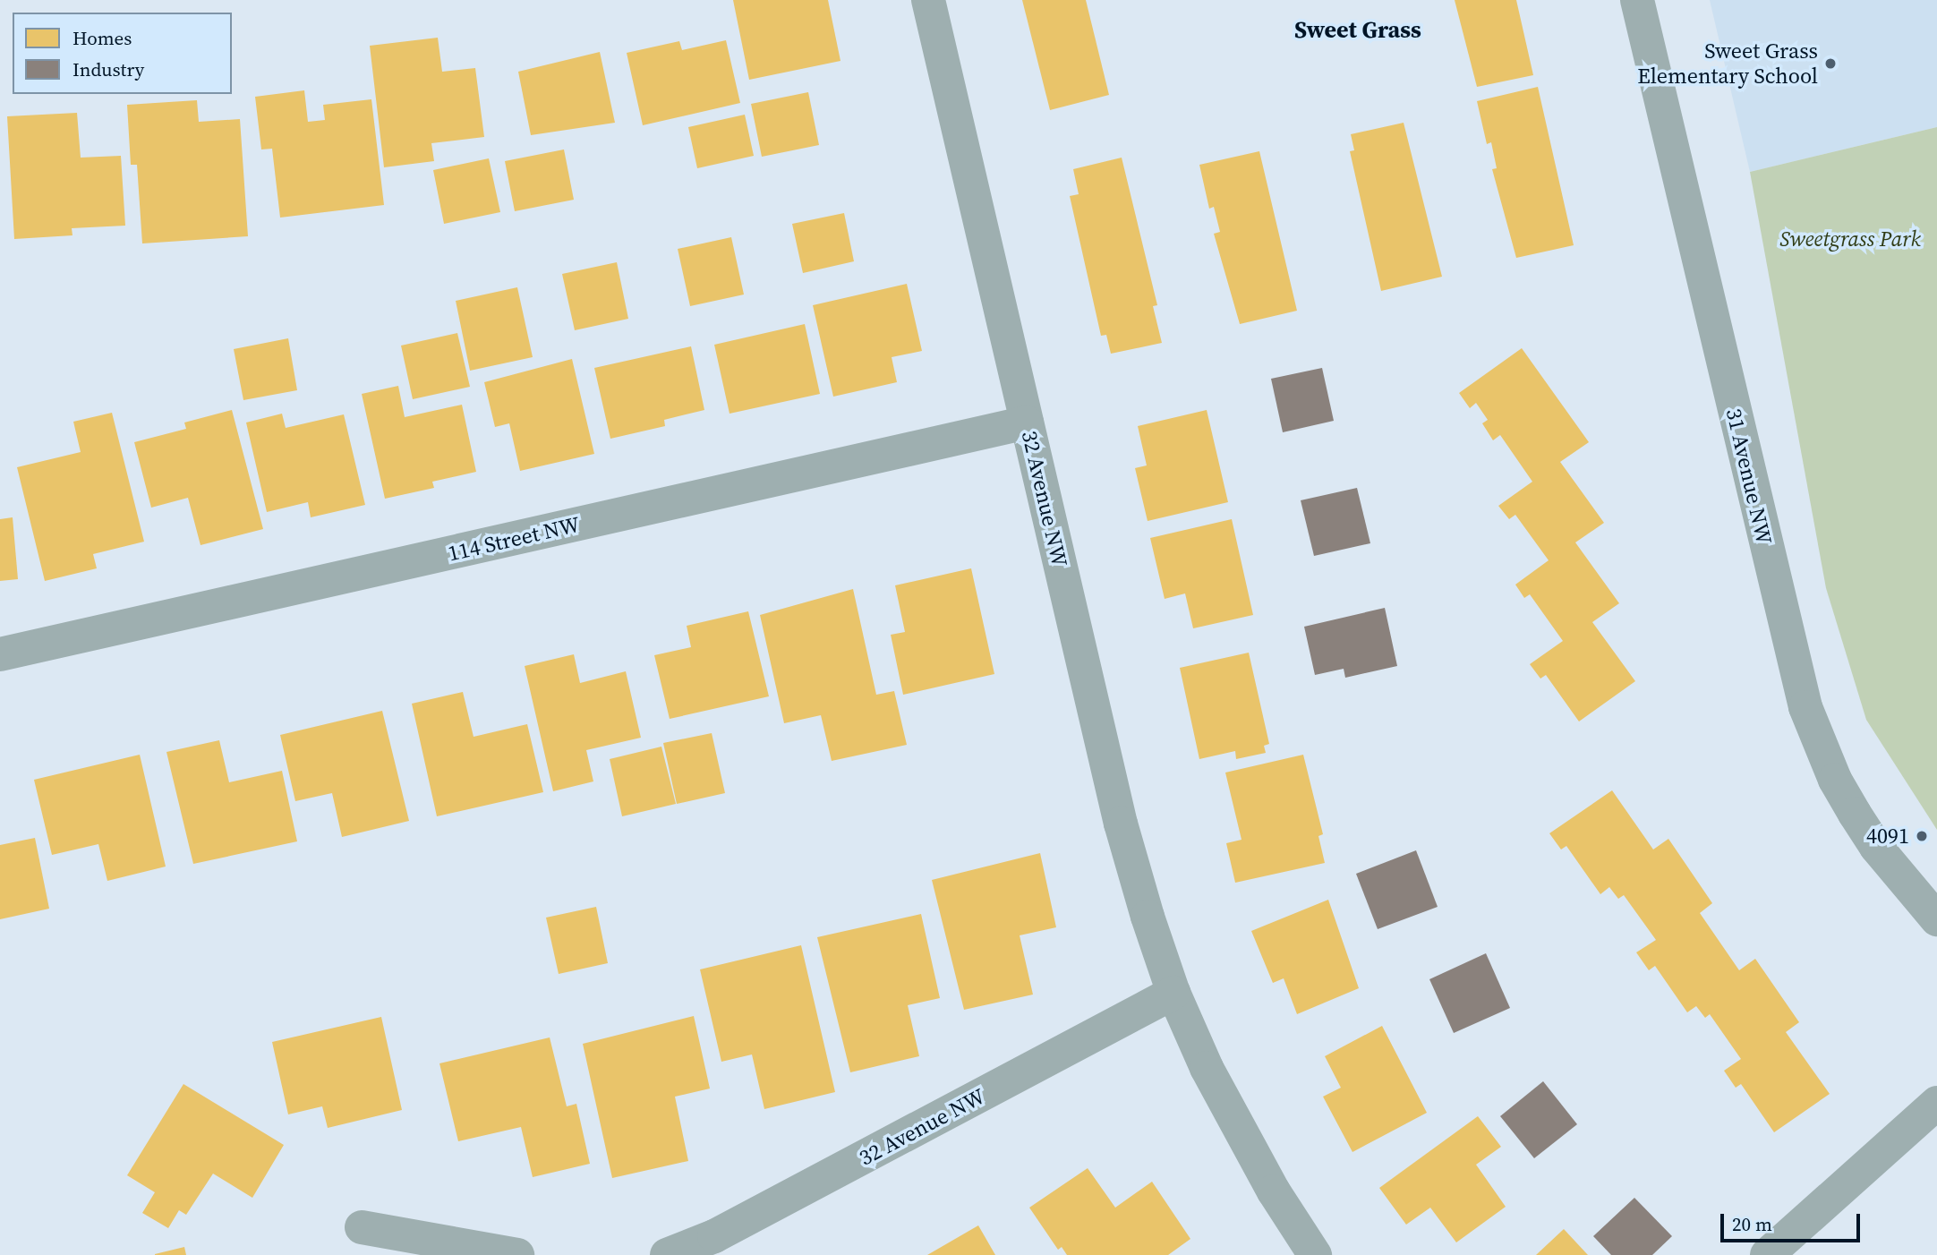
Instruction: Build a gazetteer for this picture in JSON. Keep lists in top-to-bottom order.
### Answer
{
  "streets": {
    "street": ["31 Avenue NW", "32 Avenue NW", "114 Street NW"]
  },
  "crossings": [
    ["32 Avenue NW", "114 Street NW"]
  ],
  "districts": ["Sweet Grass"],
  "parks": ["Sweetgrass Park"],
  "places": ["Sweet Grass Elementary School", "4091"],
  "legend": ["Homes", "Industry"],
  "scale_bar": "20 m"
}
